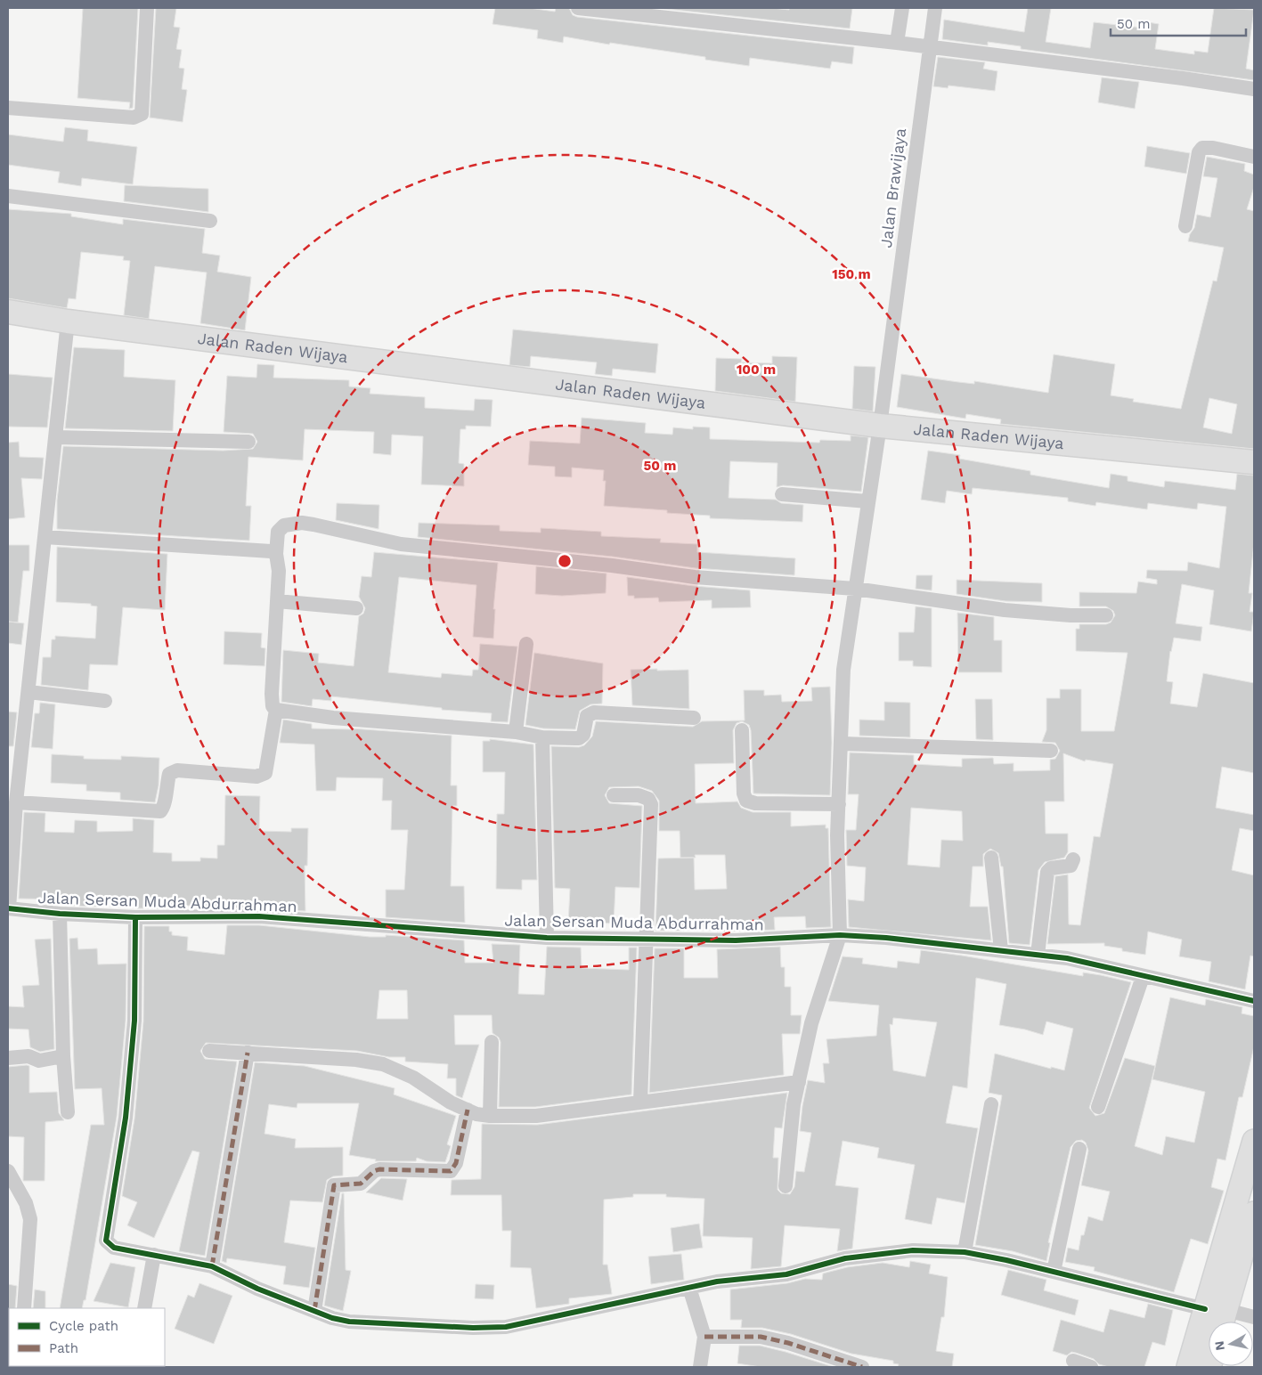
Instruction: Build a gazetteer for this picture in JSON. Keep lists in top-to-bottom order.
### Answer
{
  "streets": {
    "highway": ["Jalan Raden Wijaya"],
    "street": ["Jalan Brawijaya", "Jalan Sersan Muda Abdurrahman"]
  },
  "crossings": [
    ["Jalan Brawijaya", "Jalan Raden Wijaya"],
    ["Jalan Brawijaya", "Jalan Sersan Muda Abdurrahman"]
  ],
  "legend": ["Cycle path", "Path"],
  "scale_bar": "50 m",
  "north": "left",
  "rings": ["150 m", "100 m", "50 m"]
}
